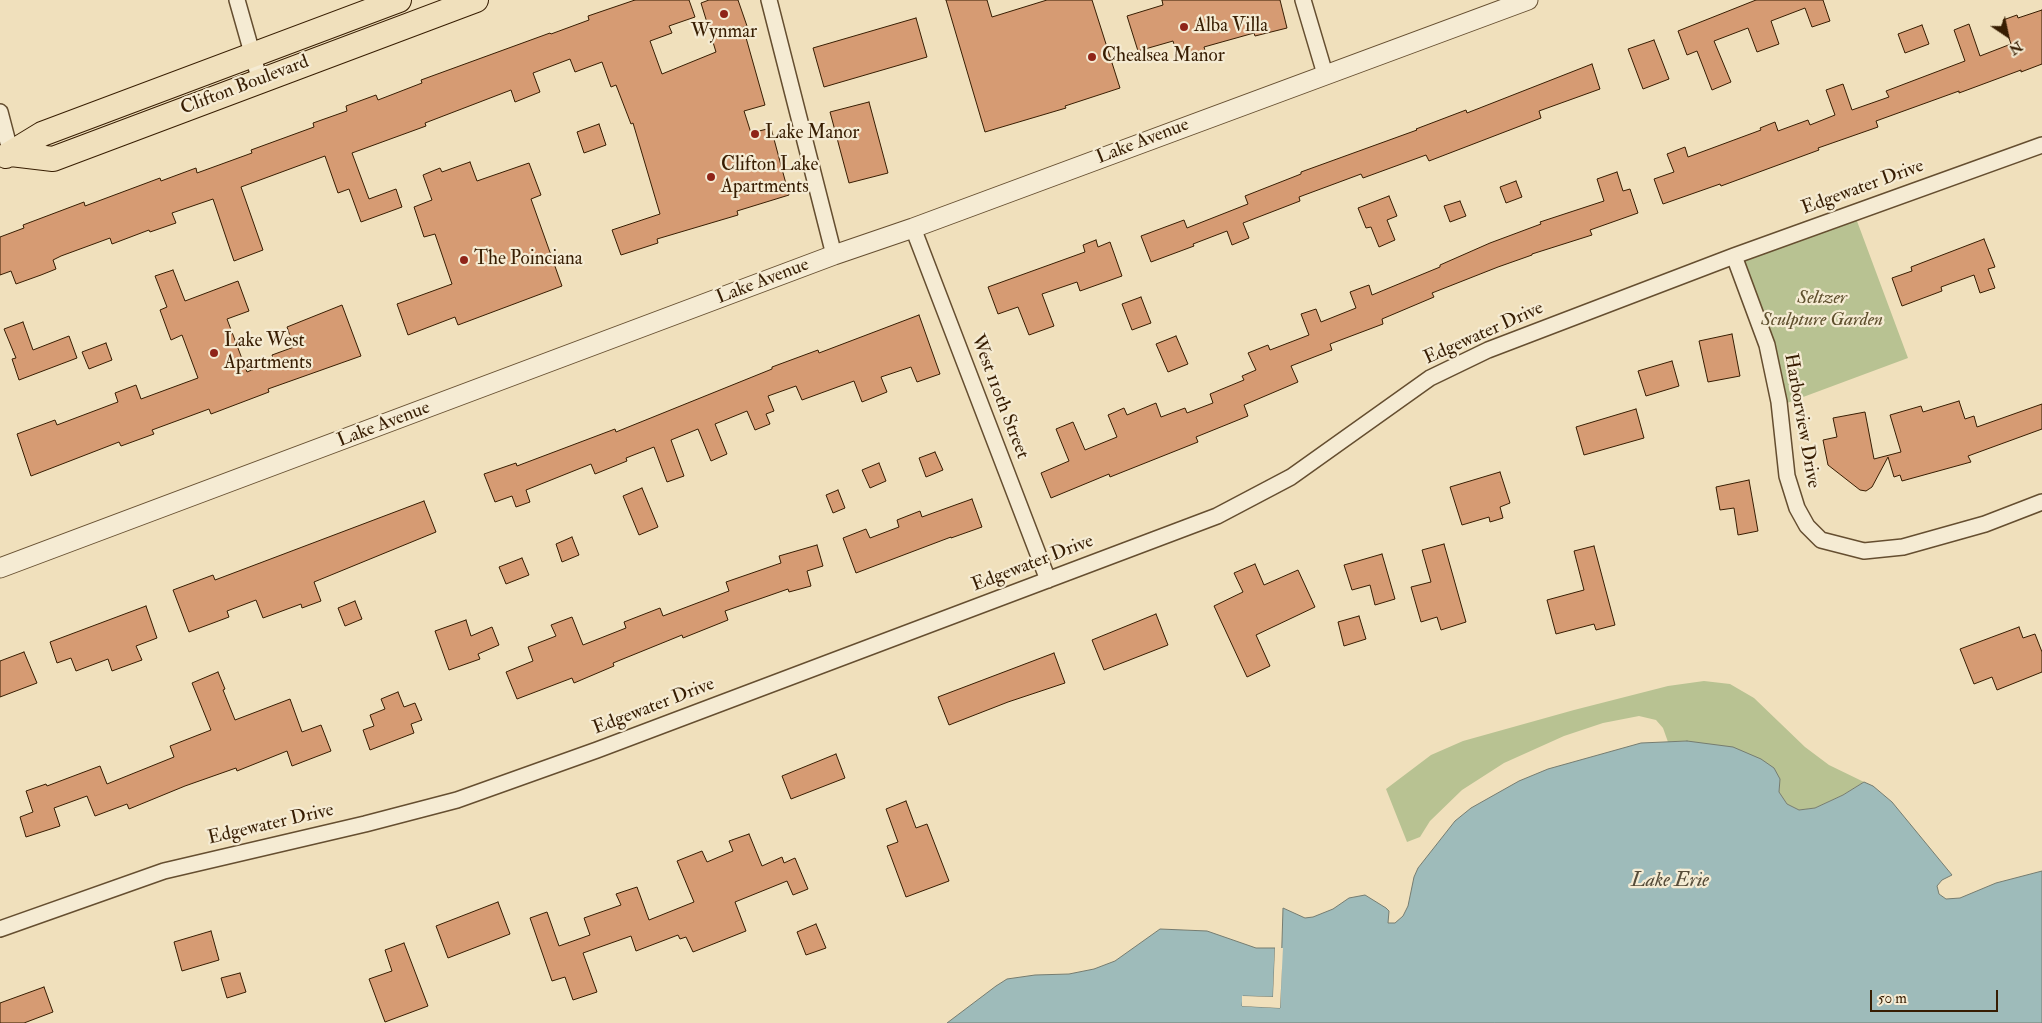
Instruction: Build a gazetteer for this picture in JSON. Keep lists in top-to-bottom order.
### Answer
{
  "streets": {
    "main road": ["Clifton Boulevard"],
    "street": [
      "Lake Avenue",
      "Edgewater Drive",
      "West 110th Street",
      "Harborview Drive"
    ]
  },
  "crossings": [
    ["Lake Avenue", "West 110th Street"],
    ["Edgewater Drive", "West 110th Street"],
    ["Edgewater Drive", "Harborview Drive"]
  ],
  "water": ["Lake Erie"],
  "parks": ["Seltzer Sculpture Garden"],
  "places": [
    "Wynmar",
    "Alba Villa",
    "Chealsea Manor",
    "Lake Manor",
    "Clifton Lake Apartments",
    "The Poinciana",
    "Lake West Apartments"
  ],
  "scale_bar": "50 m",
  "north": "bottom right"
}
